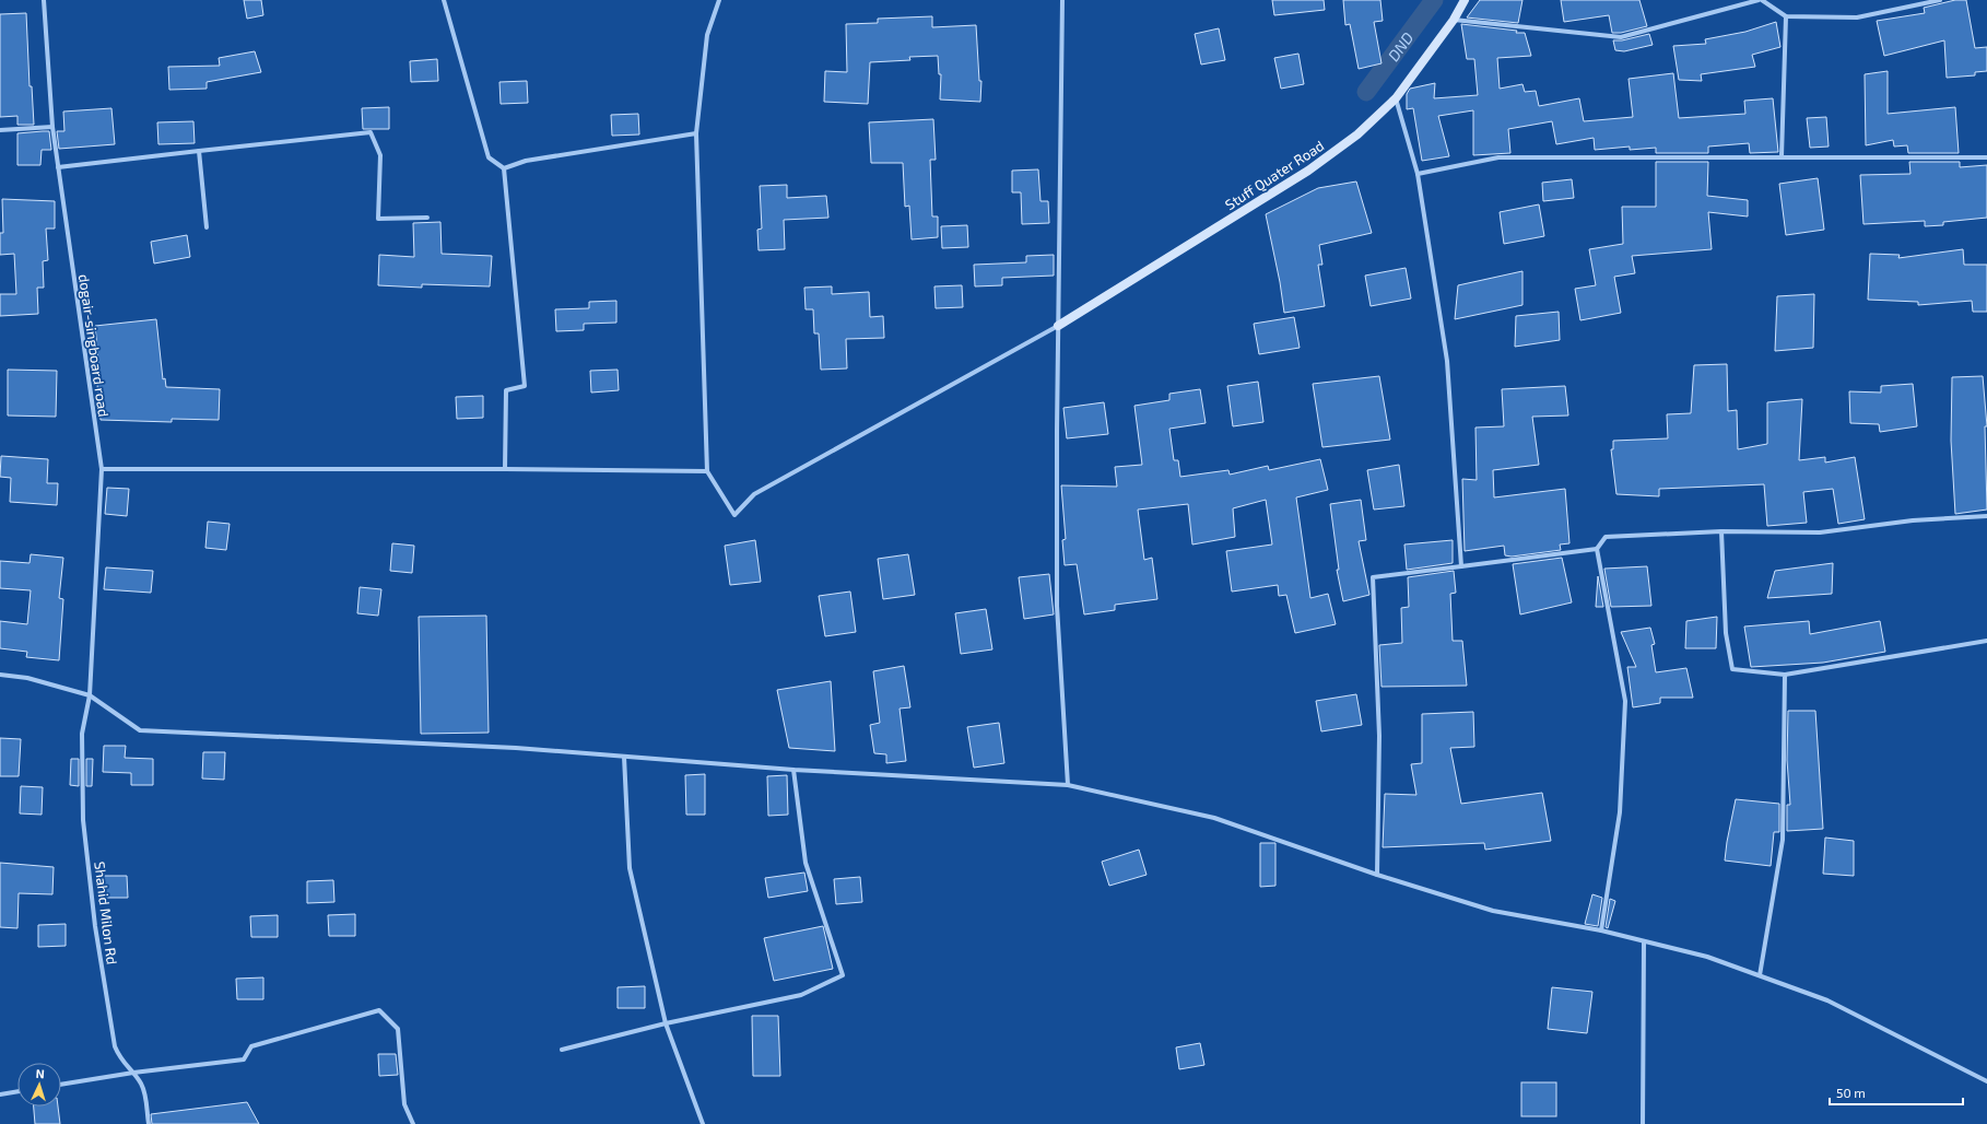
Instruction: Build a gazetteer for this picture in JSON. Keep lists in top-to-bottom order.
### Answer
{
  "streets": {
    "street": ["Stuff Quater Road", "dogair-singboard road", "Shahid Milon Rd"]
  },
  "crossings": [
    ["dogair-singboard road", "Shahid Milon Rd"]
  ],
  "water": ["DND"],
  "scale_bar": "50 m",
  "north": "top"
}
